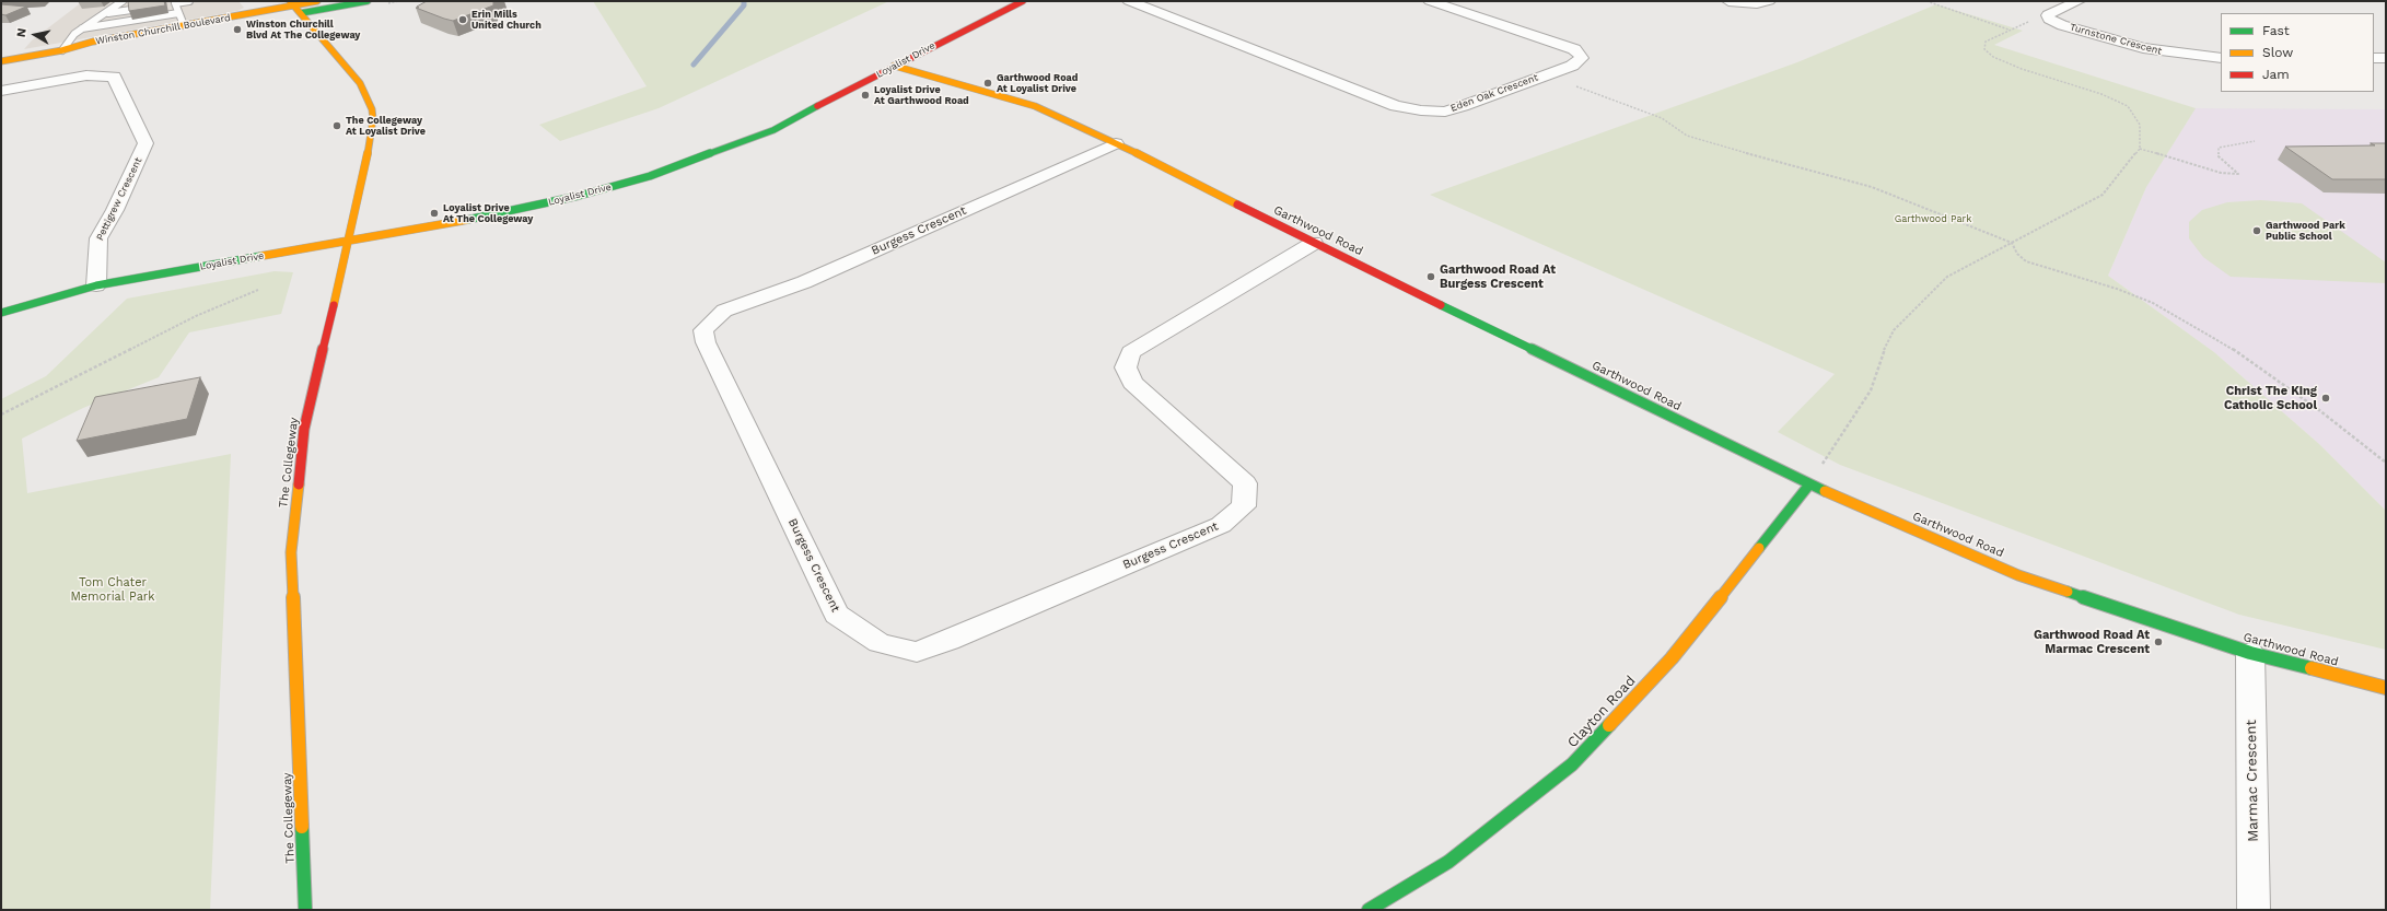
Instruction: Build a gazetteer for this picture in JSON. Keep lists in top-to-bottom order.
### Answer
{
  "streets": {
    "street": [
      "Winston Churchill Boulevard",
      "Turnstone Crescent",
      "Loyalist Drive",
      "Eden Oak Crescent",
      "Pettigrew Crescent",
      "Burgess Crescent",
      "Garthwood Road",
      "The Collegeway",
      "Clayton Road",
      "Marmac Crescent"
    ]
  },
  "crossings": [
    ["Winston Churchill Boulevard", "The Collegeway"],
    ["Loyalist Drive", "Pettigrew Crescent"],
    ["Loyalist Drive", "Garthwood Road"],
    ["Loyalist Drive", "The Collegeway"],
    ["Burgess Crescent", "Garthwood Road"],
    ["Garthwood Road", "Clayton Road"],
    ["Garthwood Road", "Marmac Crescent"]
  ],
  "parks": ["Garthwood Park", "Tom Chater Memorial Park"],
  "places": [
    "Erin Mills United Church",
    "Winston Churchill Blvd At The Collegeway",
    "Garthwood Road At Loyalist Drive",
    "Loyalist Drive At Garthwood Road",
    "The Collegeway At Loyalist Drive",
    "Loyalist Drive At The Collegeway",
    "Garthwood Park Public School",
    "Garthwood Road At Burgess Crescent",
    "Christ The King Catholic School",
    "Garthwood Road At Marmac Crescent"
  ],
  "legend": ["Fast", "Slow", "Jam"],
  "north": "left"
}
